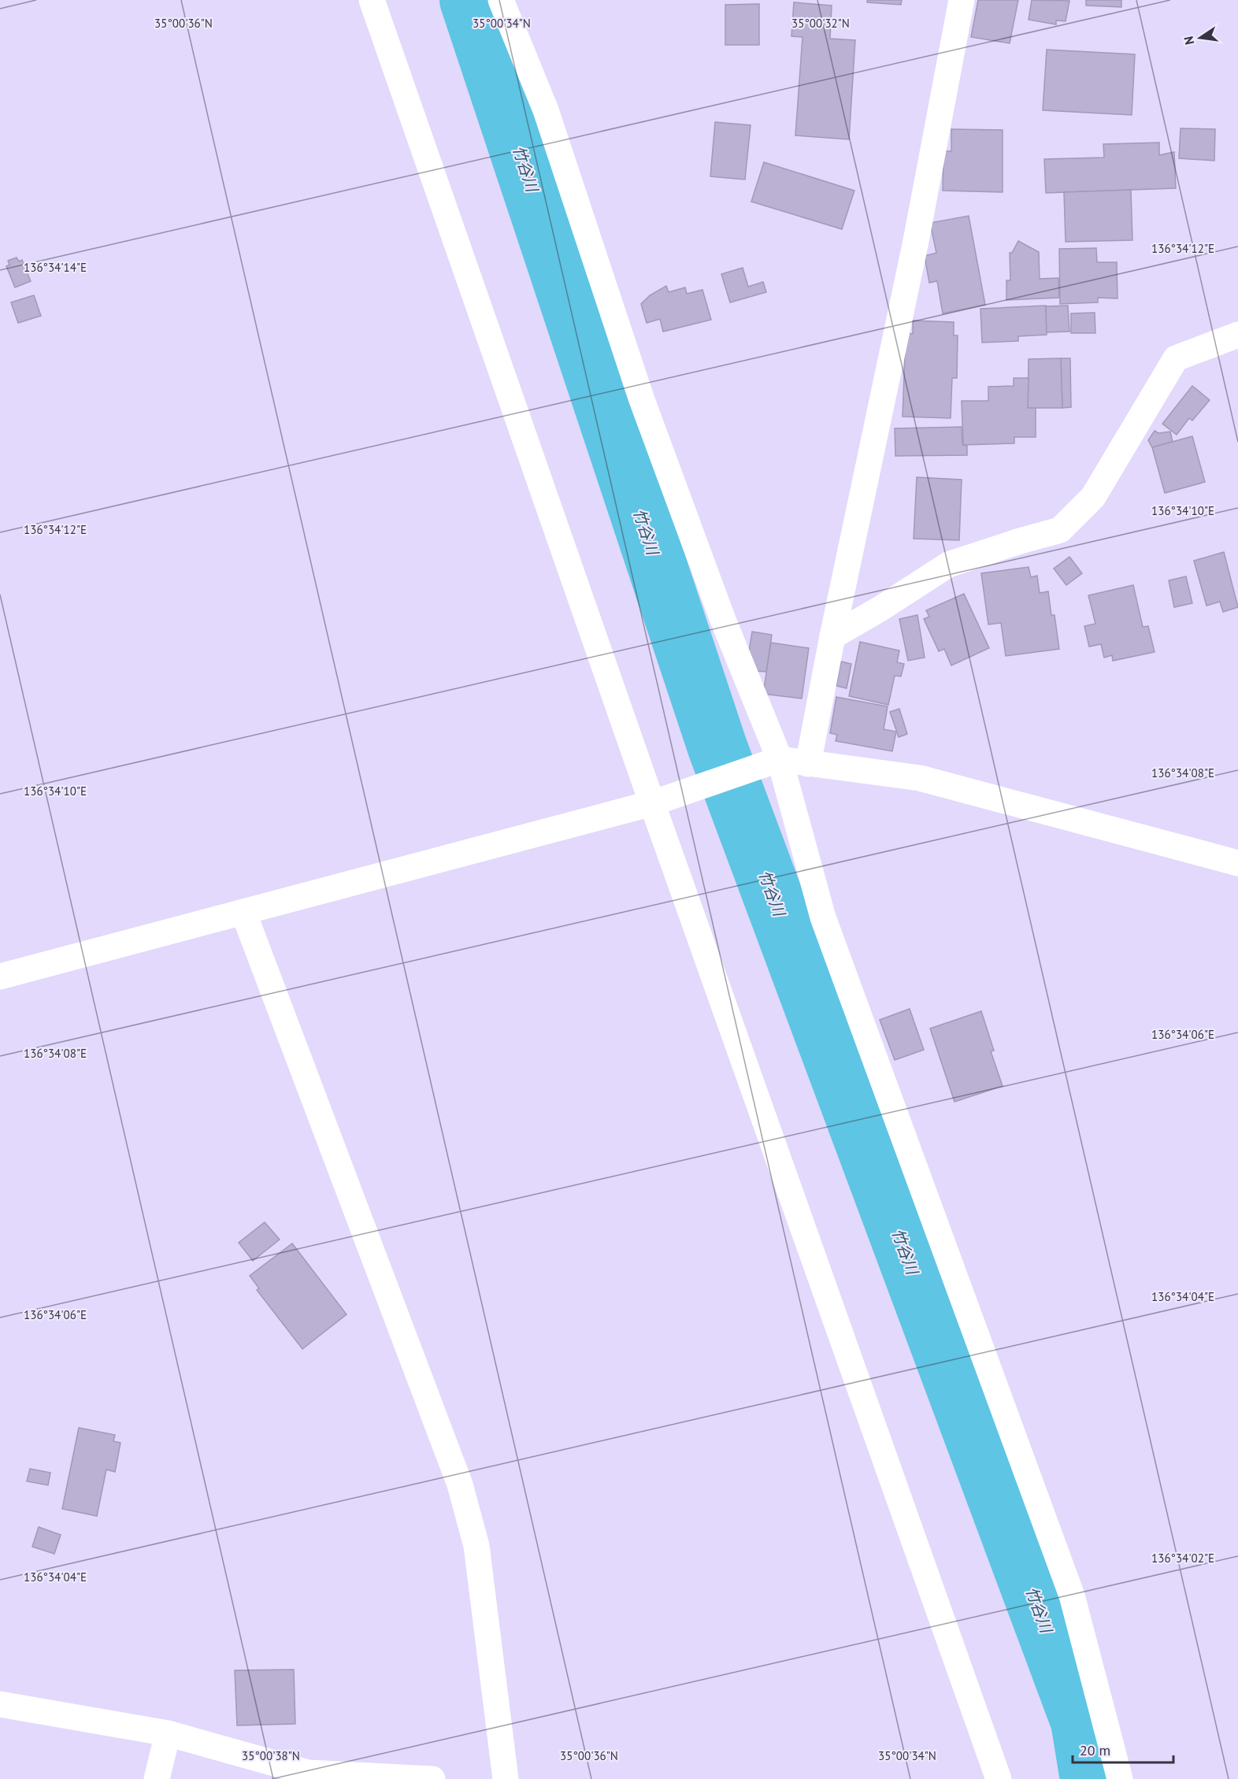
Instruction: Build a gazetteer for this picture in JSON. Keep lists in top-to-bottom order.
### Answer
{
  "water": ["竹谷川"],
  "scale_bar": "20 m",
  "north": "left",
  "coordinates": [
    "35°00'36\"N",
    "35°00'34\"N",
    "35°00'32\"N",
    "136°34'12\"E",
    "136°34'14\"E",
    "136°34'10\"E",
    "136°34'08\"E",
    "136°34'06\"E",
    "136°34'04\"E",
    "136°34'02\"E",
    "35°00'38\"N"
  ]
}
